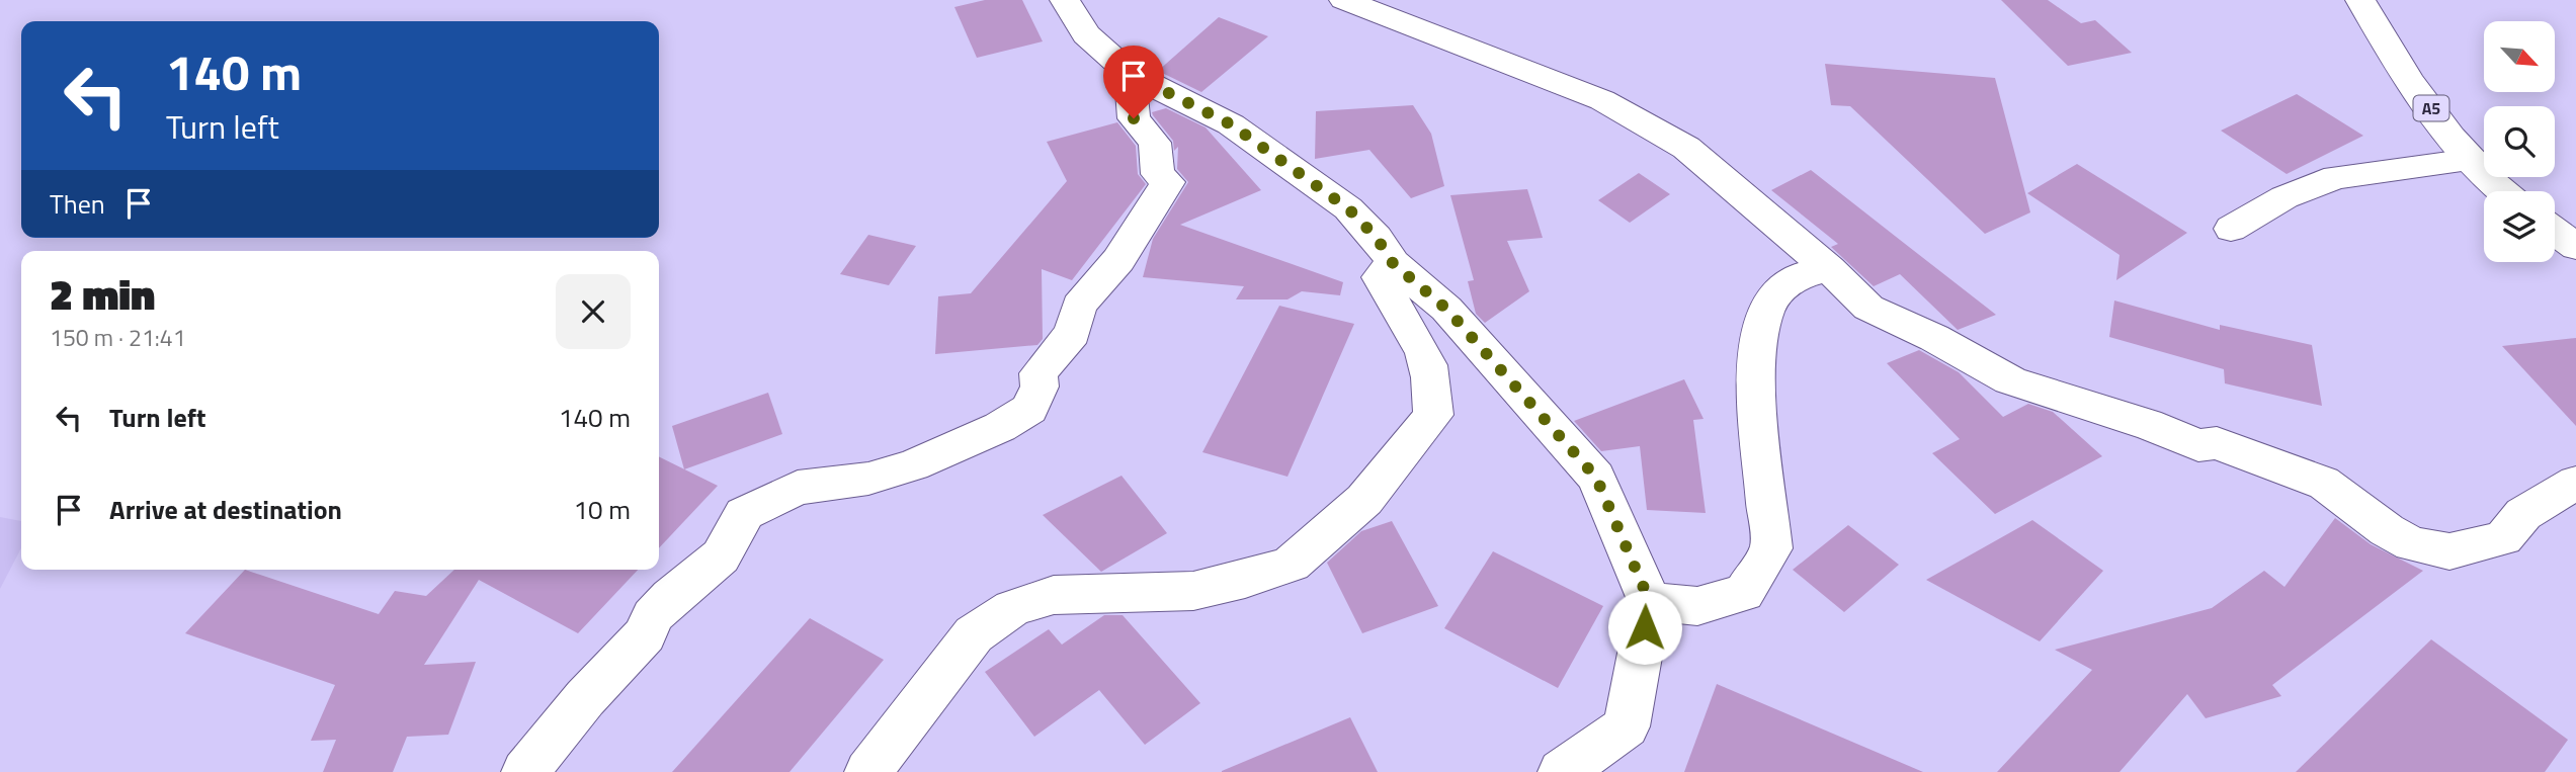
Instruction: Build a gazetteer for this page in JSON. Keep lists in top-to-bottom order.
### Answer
{
  "streets": {
    "main road": ["A5"]
  },
  "north": "bottom right",
  "page": {
    "turn": ["140 m", "Turn left"],
    "then": "Then",
    "heading": ["2 min", "150 m · 21:41"],
    "list": [
      {
        "name": "Turn left",
        "value": "140 m"
      },
      {
        "name": "Arrive at destination",
        "value": "10 m"
      }
    ]
  }
}
